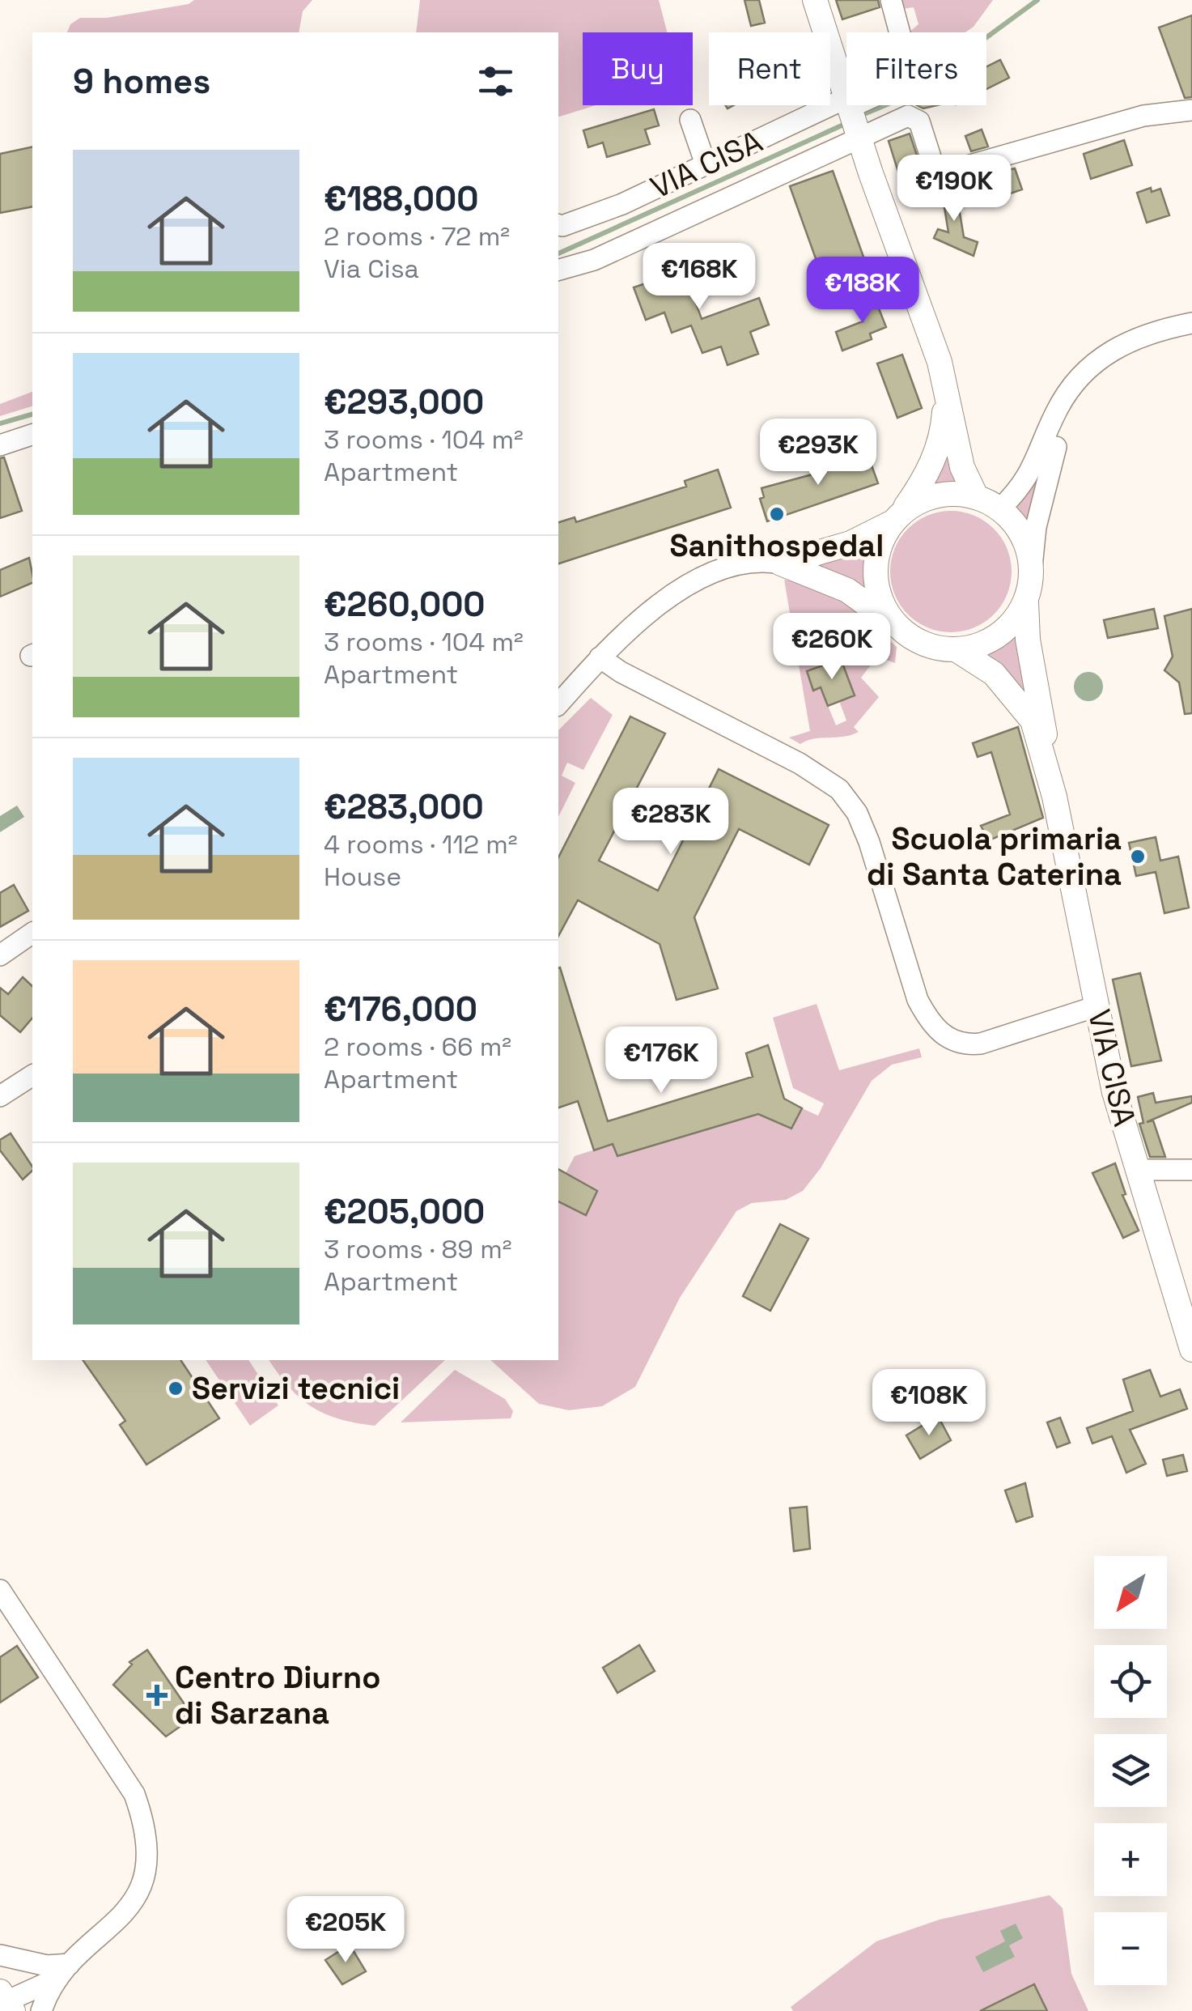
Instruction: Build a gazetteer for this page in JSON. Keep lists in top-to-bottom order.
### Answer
{
  "streets": {
    "street": ["VIA CISA"]
  },
  "places": {
    "other": ["Sanithospedal", "Scuola primaria di Santa Caterina", "Servizi tecnici"],
    "health": ["Centro Diurno di Sarzana"]
  },
  "north": "bottom left",
  "page": {
    "chip": ["Buy", "Rent", "Filters"],
    "heading": "9 homes",
    "list": [
      {
        "name": "€188,000",
        "note": "2 rooms · 72 m² · Via Cisa"
      },
      {
        "name": "€293,000",
        "note": "3 rooms · 104 m² · Apartment"
      },
      {
        "name": "€260,000",
        "note": "3 rooms · 104 m² · Apartment"
      },
      {
        "name": "€283,000",
        "note": "4 rooms · 112 m² · House"
      },
      {
        "name": "€176,000",
        "note": "2 rooms · 66 m² · Apartment"
      },
      {
        "name": "€205,000",
        "note": "3 rooms · 89 m² · Apartment"
      }
    ],
    "price": [
      "€190K",
      "€168K",
      "€188K",
      "€293K",
      "€260K",
      "€283K",
      "€176K",
      "€108K",
      "€205K"
    ],
    "map_buttons": ["+", "−"]
  }
}
